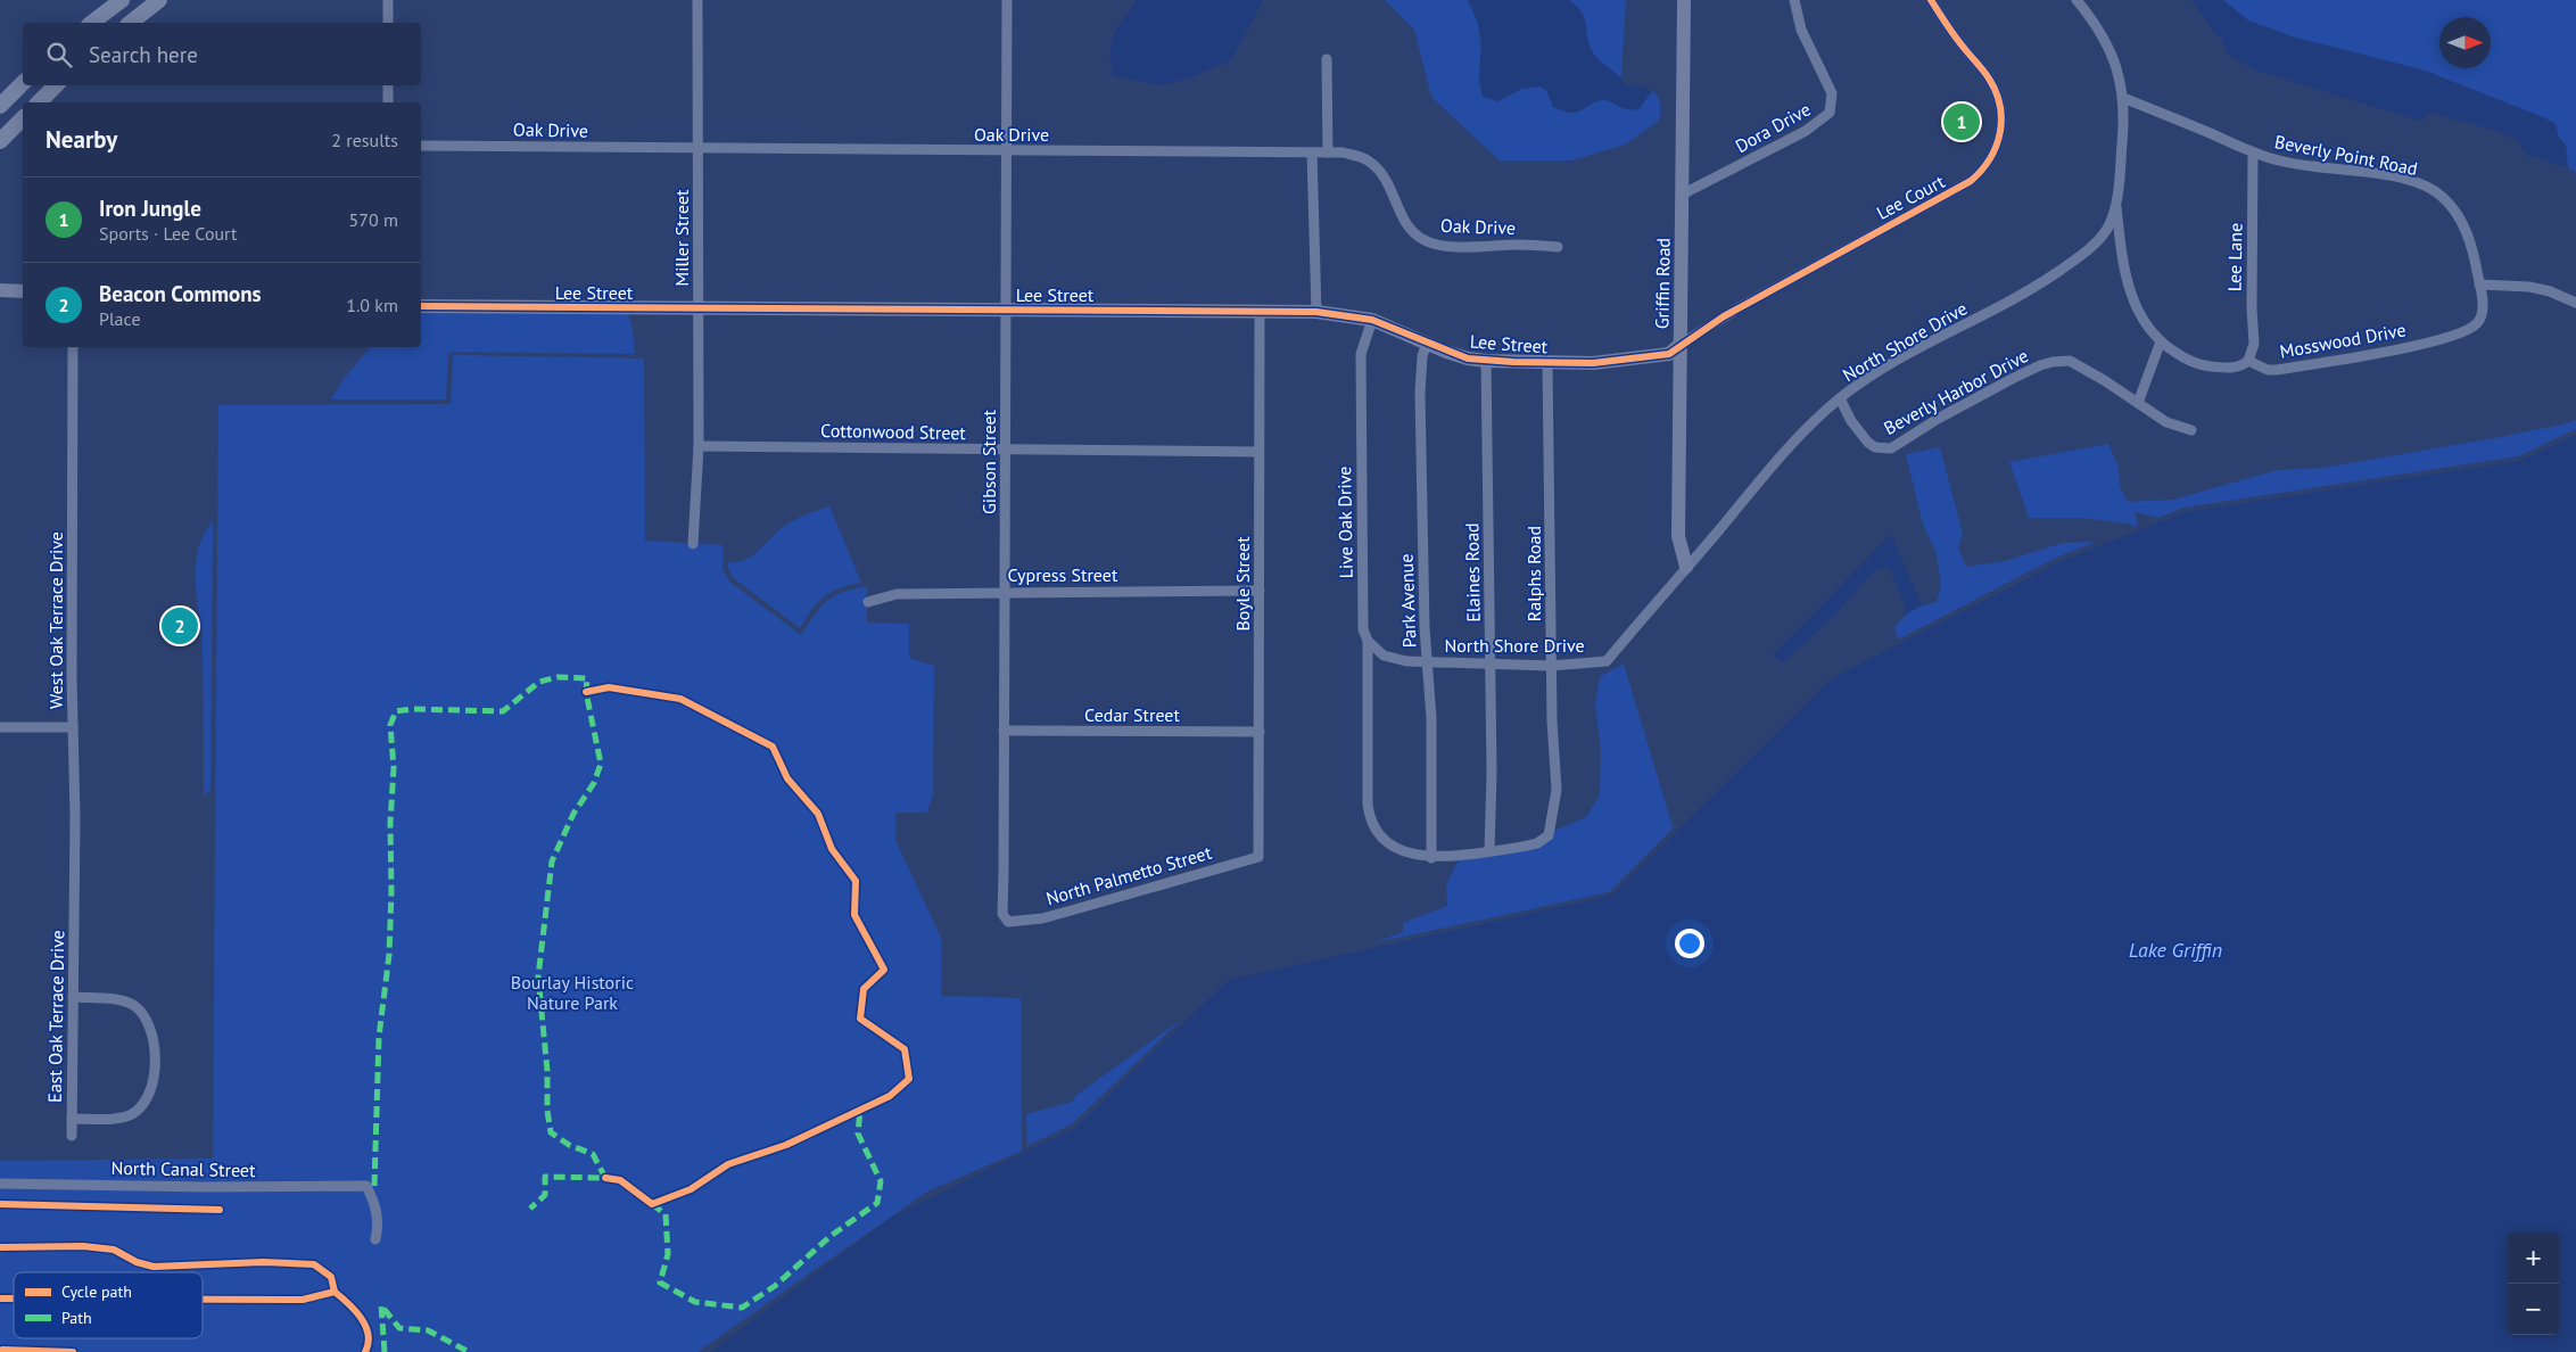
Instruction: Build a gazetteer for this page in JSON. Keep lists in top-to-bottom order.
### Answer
{
  "streets": {
    "street": [
      "Dora Drive",
      "Oak Drive",
      "Beverly Point Road",
      "Lee Court",
      "Miller Street",
      "Lee Lane",
      "Griffin Road",
      "Lee Street",
      "Mosswood Drive",
      "North Shore Drive",
      "Beverly Harbor Drive",
      "Cottonwood Street",
      "Gibson Street",
      "Live Oak Drive",
      "Elaines Road",
      "Ralphs Road",
      "Cypress Street",
      "Boyle Street",
      "Park Avenue",
      "West Oak Terrace Drive",
      "Cedar Street",
      "North Palmetto Street",
      "East Oak Terrace Drive",
      "North Canal Street"
    ]
  },
  "crossings": [
    ["Dora Drive", "Griffin Road"],
    ["Oak Drive", "Miller Street"],
    ["Oak Drive", "Gibson Street"],
    ["Beverly Point Road", "Lee Lane"],
    ["Beverly Point Road", "Mosswood Drive"],
    ["Beverly Point Road", "North Shore Drive"],
    ["Lee Court", "Griffin Road"],
    ["Lee Court", "Lee Street"],
    ["Miller Street", "Lee Street"],
    ["Miller Street", "Cottonwood Street"],
    ["Lee Lane", "Mosswood Drive"],
    ["Griffin Road", "Lee Street"],
    ["Griffin Road", "North Shore Drive"],
    ["Lee Street", "Gibson Street"],
    ["Lee Street", "Live Oak Drive"],
    ["Lee Street", "Elaines Road"],
    ["Lee Street", "Ralphs Road"],
    ["Lee Street", "Boyle Street"],
    ["Lee Street", "Park Avenue"],
    ["North Shore Drive", "Beverly Harbor Drive"],
    ["North Shore Drive", "Live Oak Drive"],
    ["North Shore Drive", "Elaines Road"],
    ["North Shore Drive", "Ralphs Road"],
    ["North Shore Drive", "Park Avenue"],
    ["Cottonwood Street", "Gibson Street"],
    ["Cottonwood Street", "Boyle Street"],
    ["Gibson Street", "Cypress Street"],
    ["Gibson Street", "Cedar Street"],
    ["Gibson Street", "North Palmetto Street"],
    ["Live Oak Drive", "Park Avenue"],
    ["Elaines Road", "Ralphs Road"],
    ["Cypress Street", "Boyle Street"],
    ["Boyle Street", "Cedar Street"],
    ["Boyle Street", "North Palmetto Street"],
    ["West Oak Terrace Drive", "East Oak Terrace Drive"]
  ],
  "water": ["Lake Griffin"],
  "parks": ["Bourlay Historic Nature Park"],
  "legend": ["Cycle path", "Path"],
  "north": "right",
  "page": {
    "search": "Search here",
    "pins": ["1", "2"],
    "heading": ["Nearby", "2 results"],
    "list": [
      {
        "mark": "1",
        "name": "Iron Jungle",
        "note": "Sports · Lee Court",
        "value": "570 m"
      },
      {
        "mark": "2",
        "name": "Beacon Commons",
        "note": "Place",
        "value": "1.0 km"
      }
    ],
    "map_buttons": ["+", "−"]
  }
}
